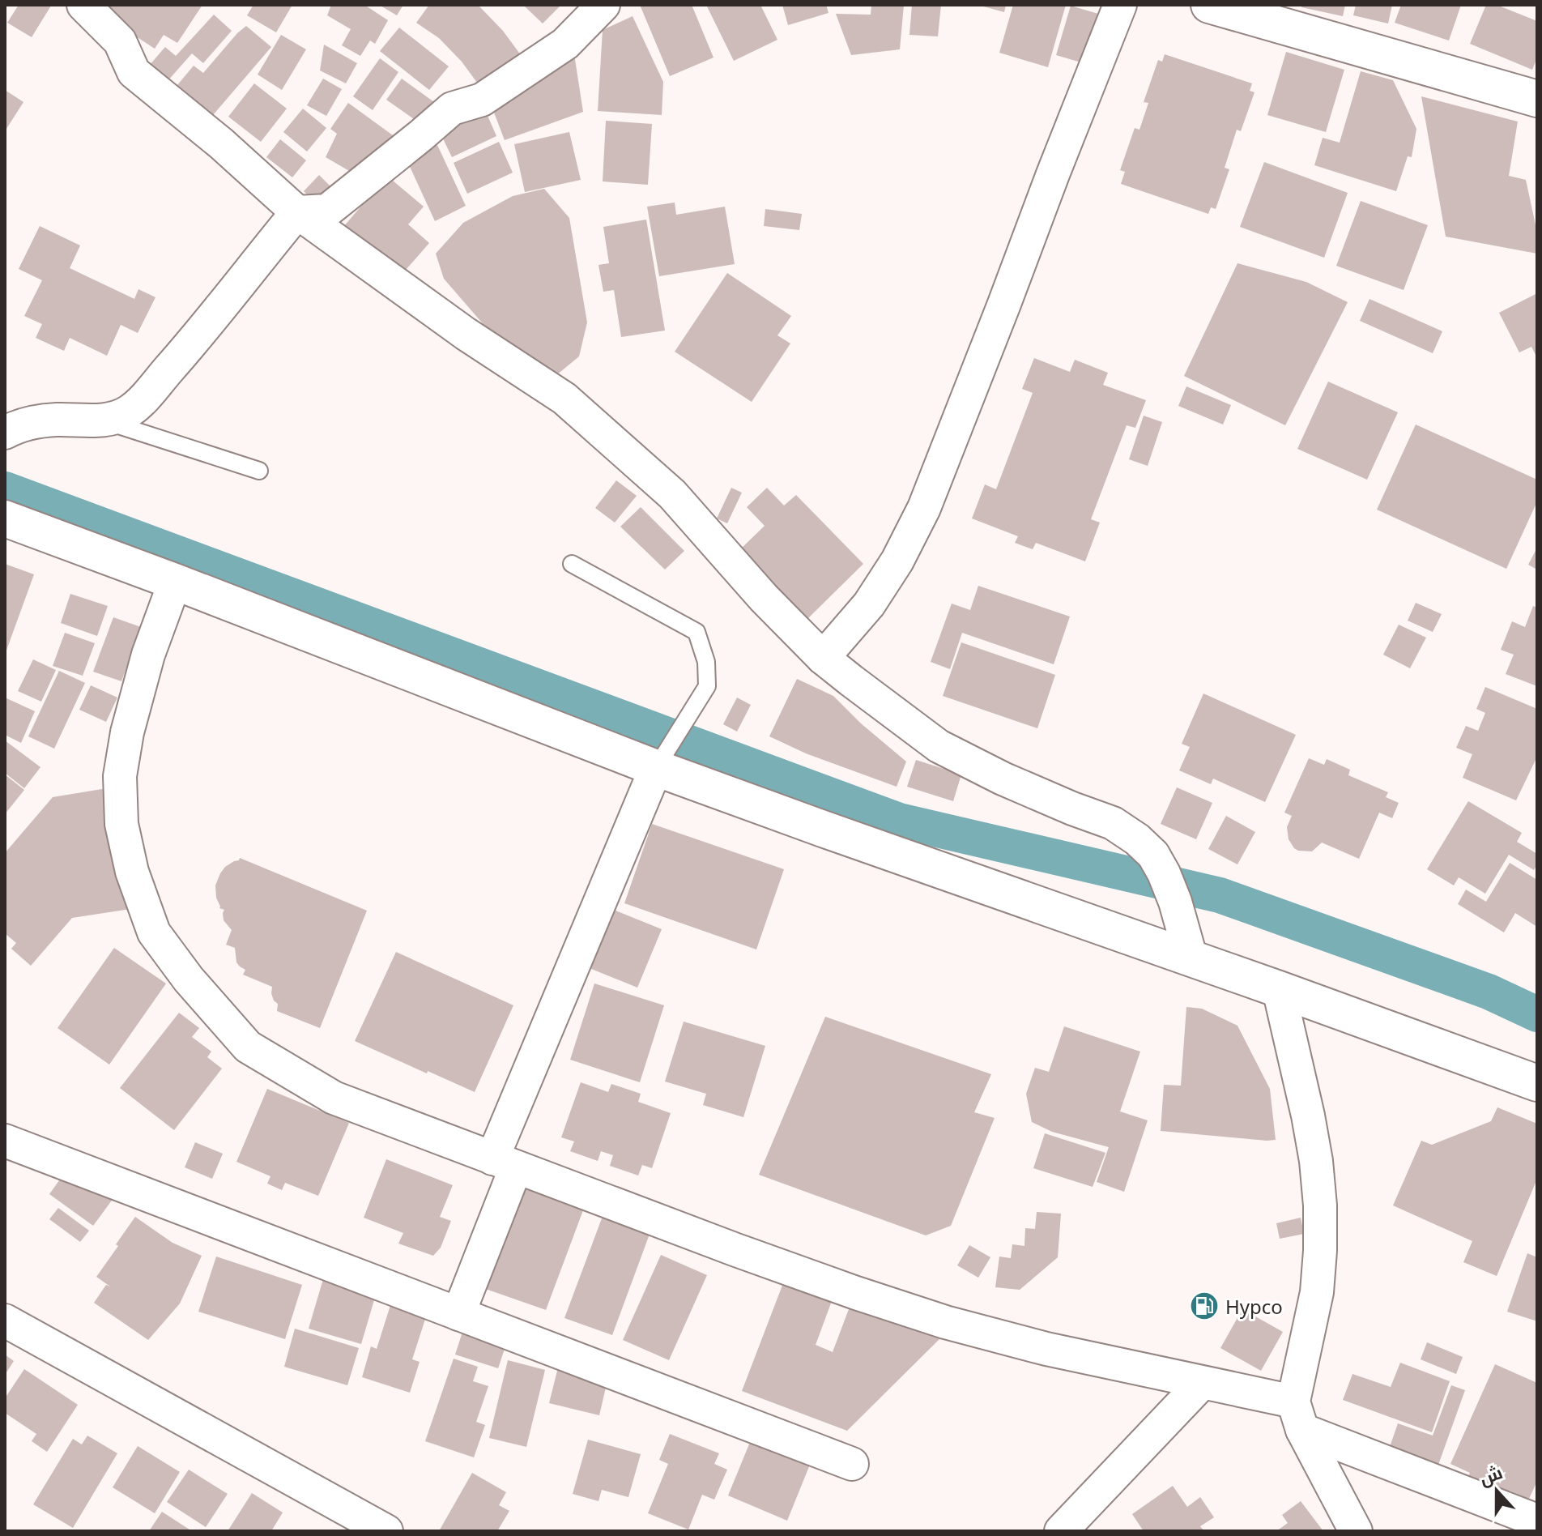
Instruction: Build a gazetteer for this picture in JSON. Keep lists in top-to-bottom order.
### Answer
{
  "places": {
    "fuel station": ["Hypco"]
  },
  "north": "top"
}
